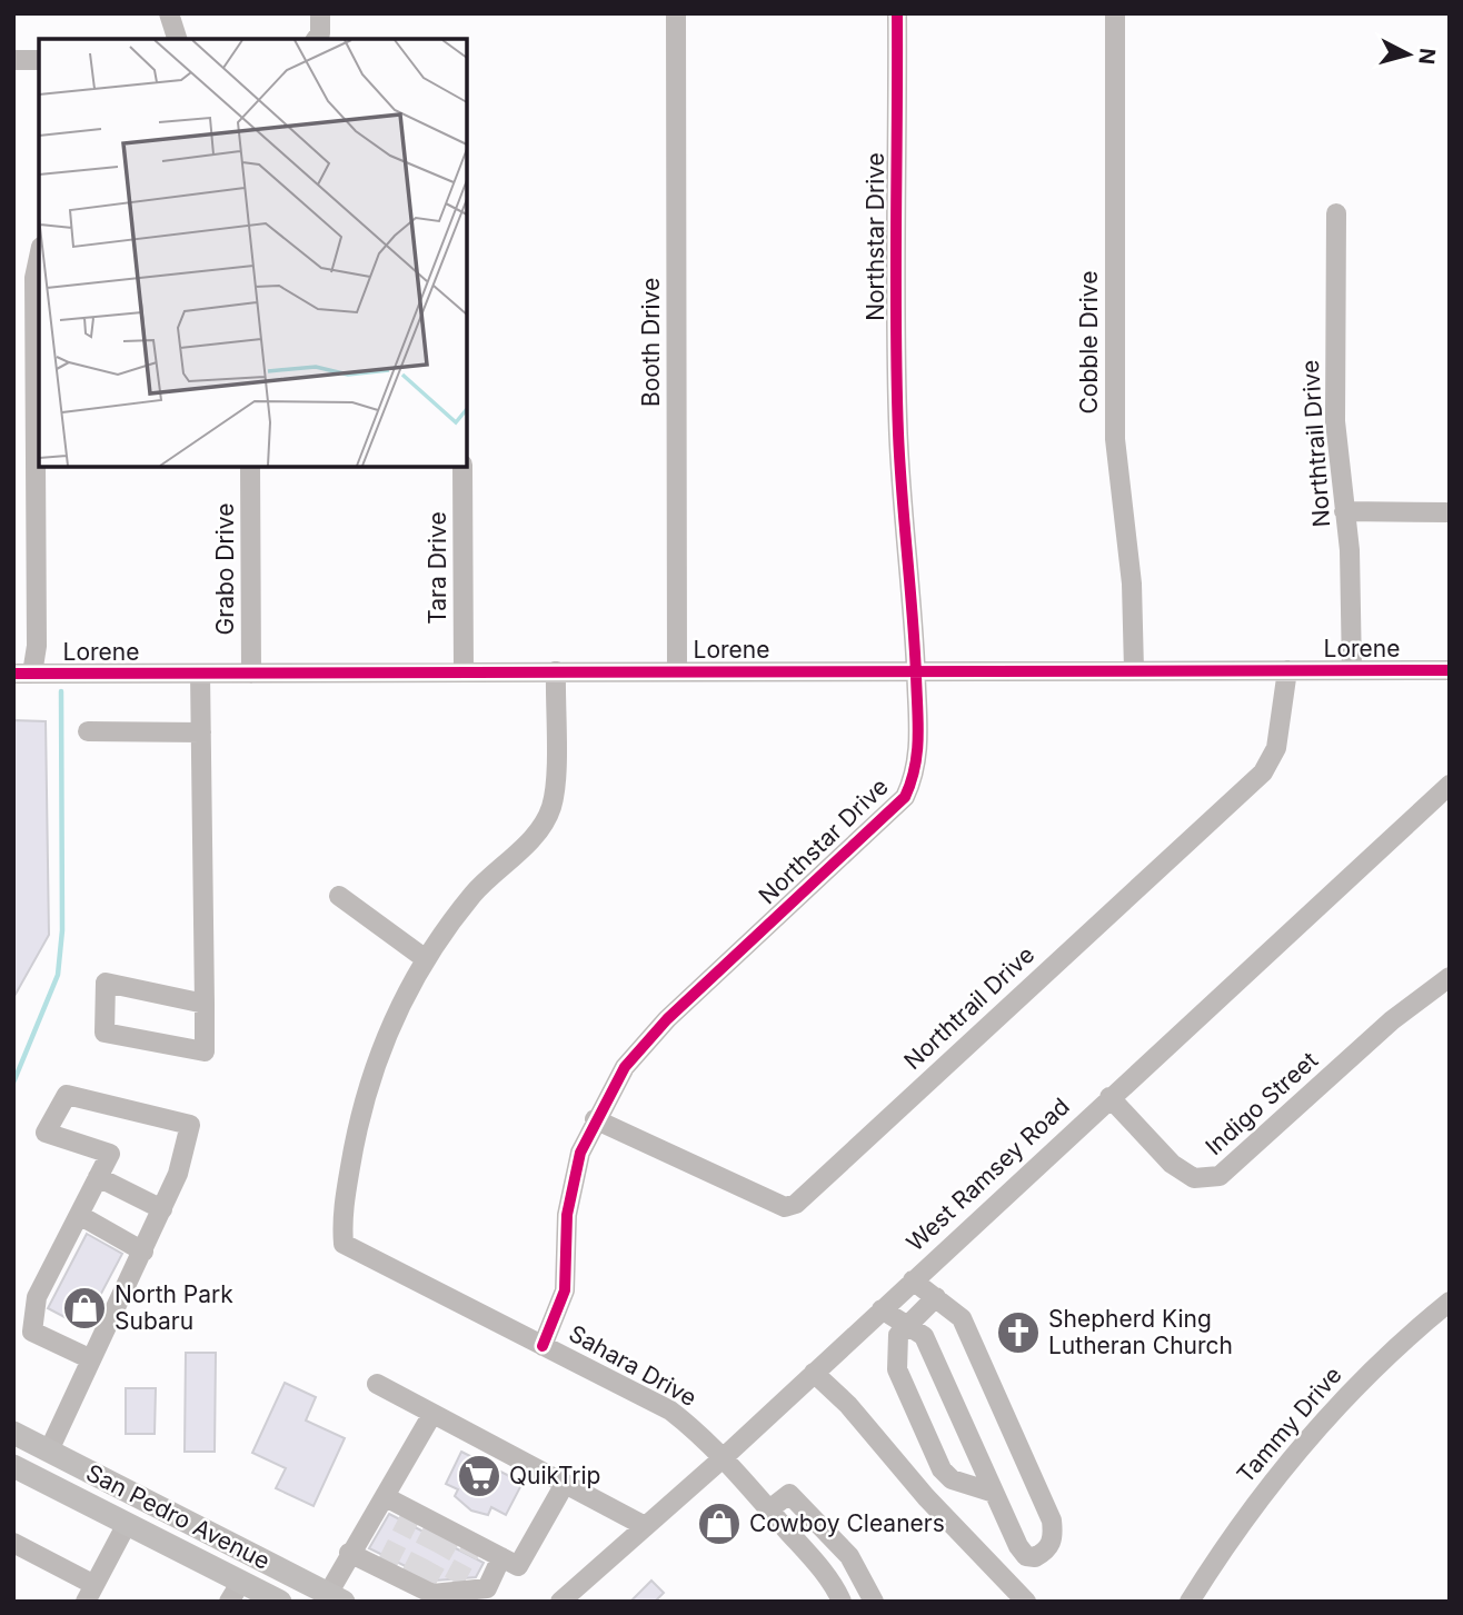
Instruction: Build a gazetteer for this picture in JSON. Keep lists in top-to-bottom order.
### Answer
{
  "streets": {
    "main road": ["San Pedro Avenue"],
    "street": [
      "Northstar Drive",
      "Booth Drive",
      "Cobble Drive",
      "Northtrail Drive",
      "Tara Drive",
      "Grabo Drive",
      "Lorene",
      "Indigo Street",
      "West Ramsey Road",
      "Sahara Drive",
      "Tammy Drive"
    ]
  },
  "crossings": [
    ["Northstar Drive", "Northtrail Drive"],
    ["Northstar Drive", "Lorene"],
    ["Northstar Drive", "Sahara Drive"],
    ["Booth Drive", "Lorene"],
    ["Cobble Drive", "Lorene"],
    ["Northtrail Drive", "Lorene"],
    ["Tara Drive", "Lorene"],
    ["Grabo Drive", "Lorene"],
    ["Indigo Street", "West Ramsey Road"],
    ["West Ramsey Road", "Sahara Drive"]
  ],
  "places": {
    "shop": ["North Park Subaru", "Cowboy Cleaners"],
    "church": ["Shepherd King Lutheran Church"],
    "supermarket": ["QuikTrip"]
  },
  "north": "right"
}
